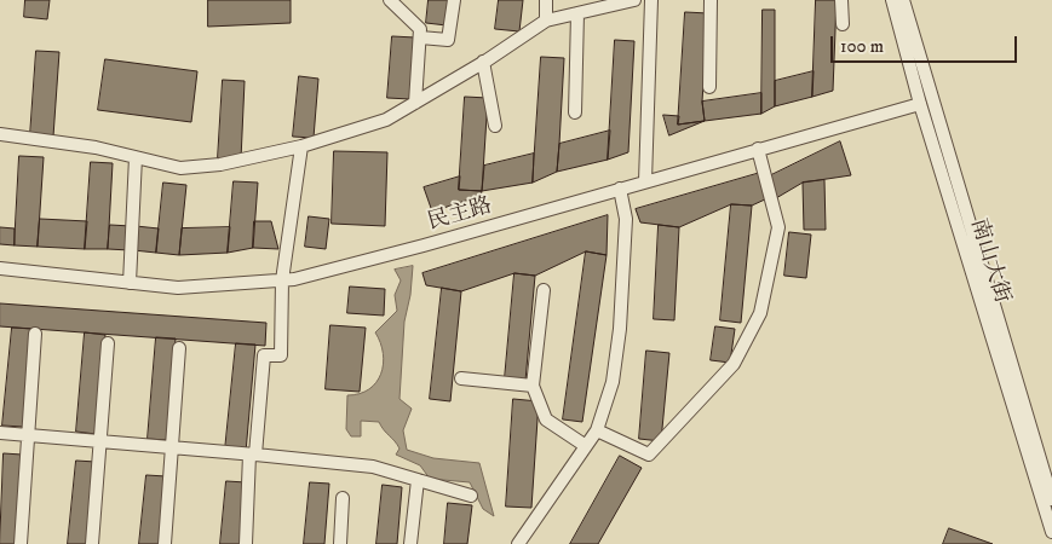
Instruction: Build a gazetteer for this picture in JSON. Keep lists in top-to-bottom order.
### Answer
{
  "streets": {
    "street": ["民主路", "南山大街"]
  },
  "crossings": [
    ["民主路", "南山大街"]
  ],
  "scale_bar": "100 m"
}
